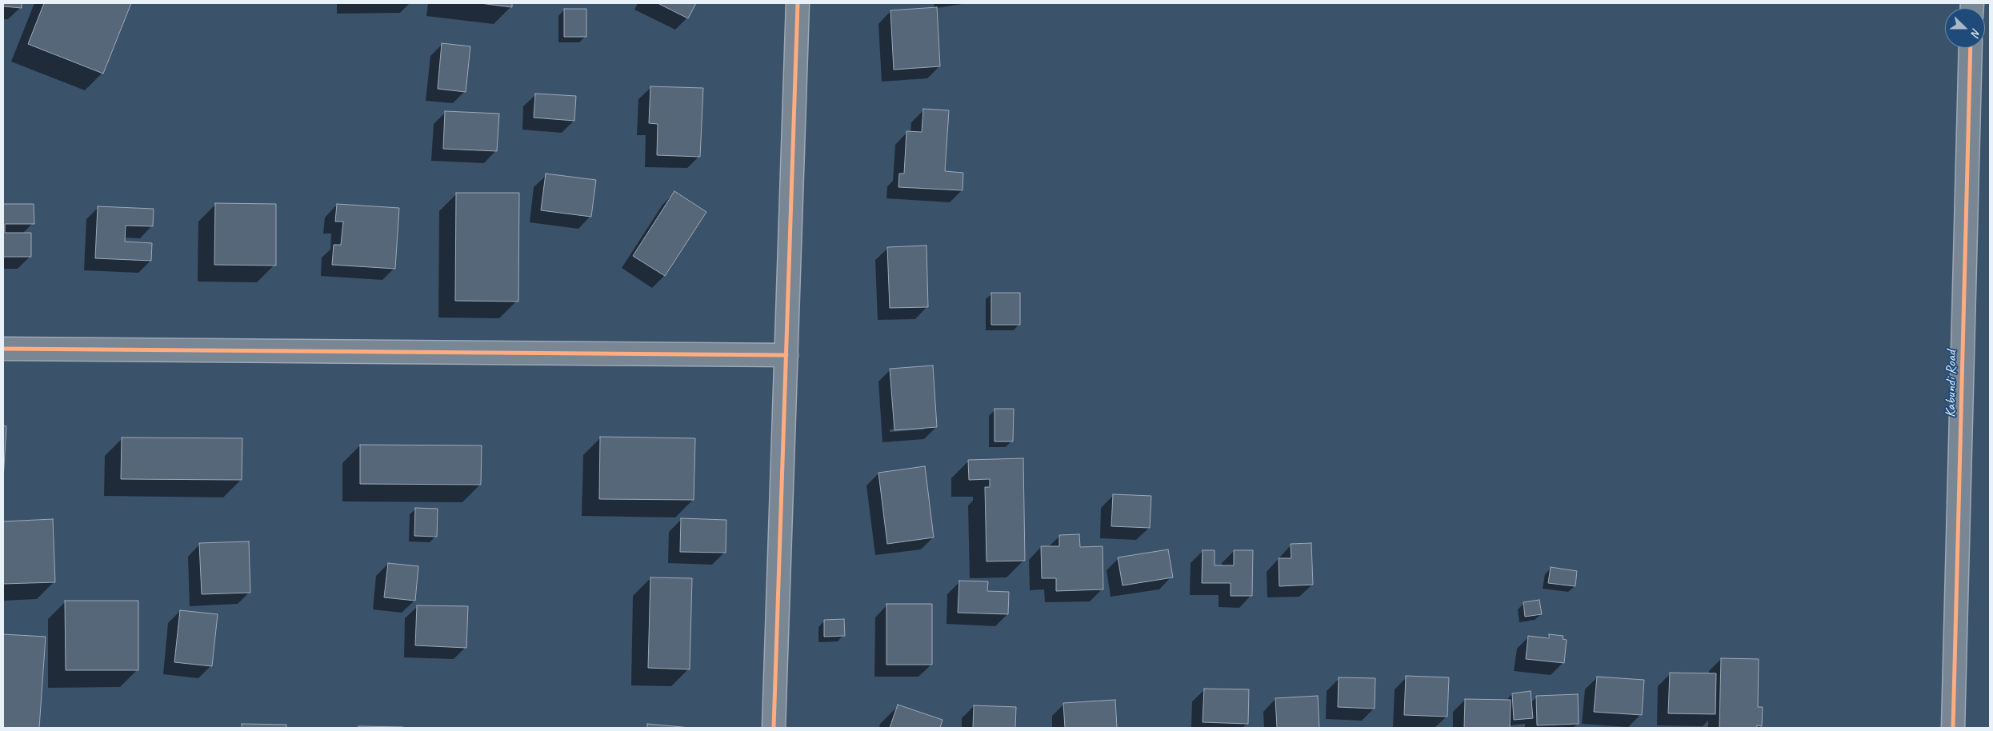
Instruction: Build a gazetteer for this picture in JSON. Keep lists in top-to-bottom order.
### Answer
{
  "streets": {
    "street": ["Kabundi Road"]
  },
  "north": "right"
}
